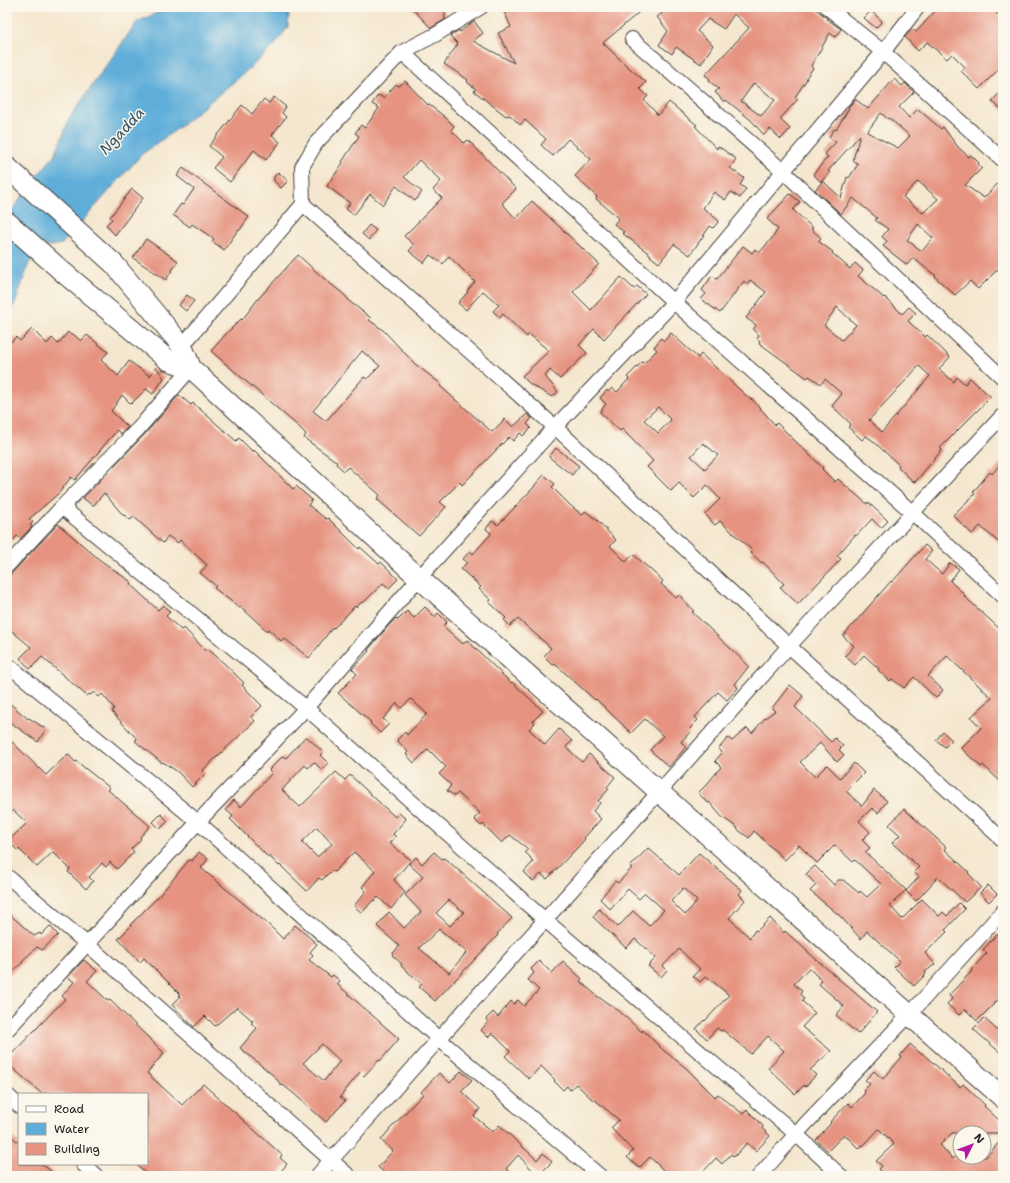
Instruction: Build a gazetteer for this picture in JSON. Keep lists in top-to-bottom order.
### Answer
{
  "water": ["Ngadda"],
  "legend": ["Road", "Water", "Building"],
  "north": "top right"
}
